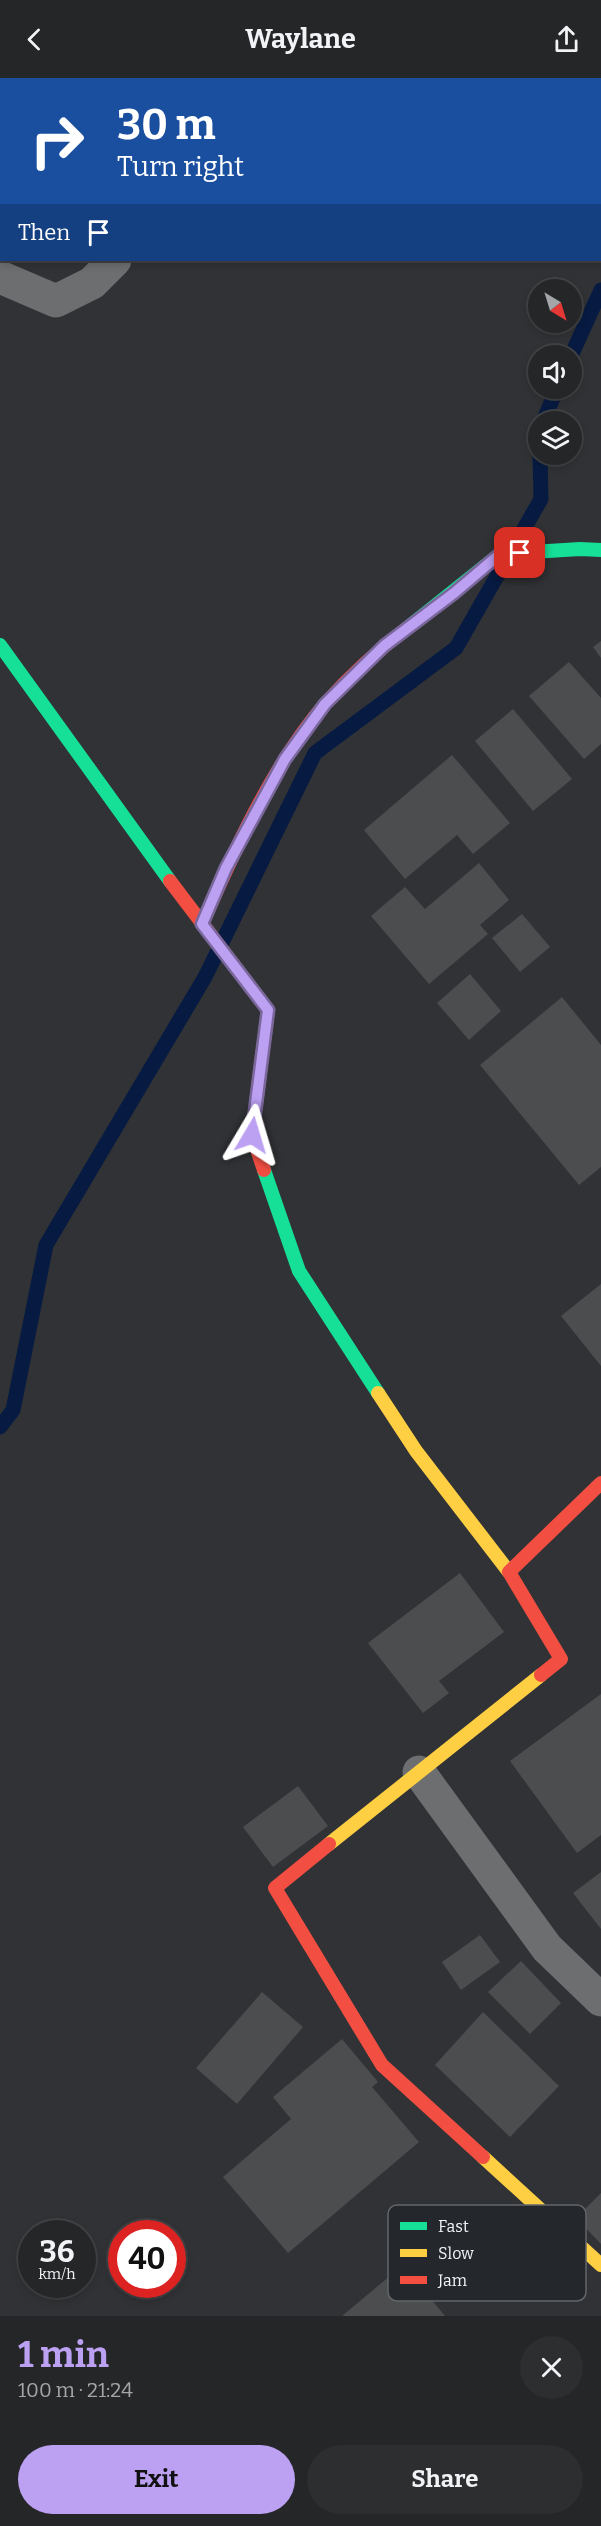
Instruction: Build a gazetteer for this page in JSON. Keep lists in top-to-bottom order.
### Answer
{
  "legend": ["Fast", "Slow", "Jam"],
  "north": "bottom right",
  "page": {
    "header": "Waylane",
    "turn": ["30 m", "Turn right"],
    "then": "Then",
    "speed": "36 km/h",
    "limit": "40",
    "heading": ["1 min", "100 m · 21:24"],
    "buttons": ["Exit", "Share"]
  }
}
